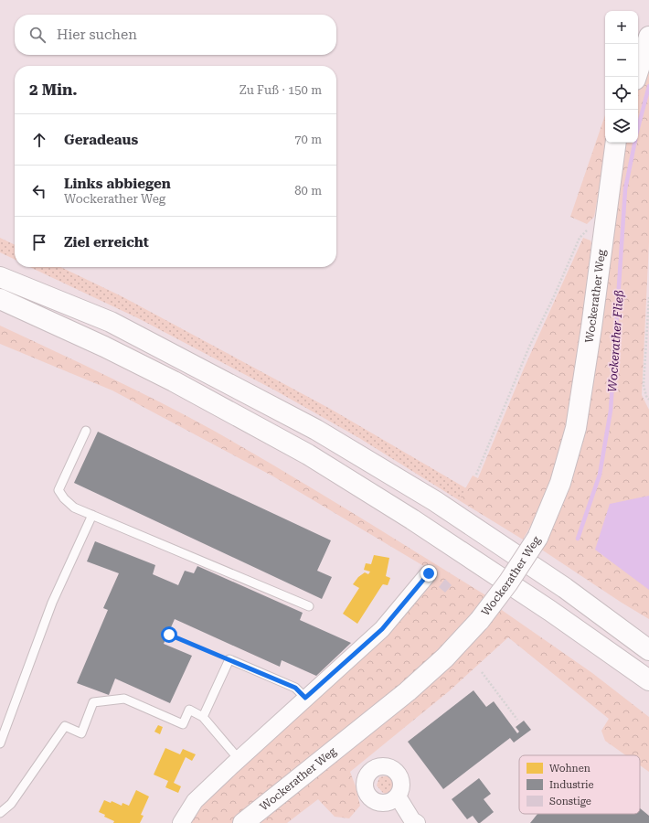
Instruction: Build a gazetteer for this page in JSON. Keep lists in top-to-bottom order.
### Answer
{
  "streets": {
    "main road": ["Wockerather Weg"]
  },
  "water": ["Wockerather Fließ"],
  "legend": ["Wohnen", "Industrie", "Sonstige"],
  "page": {
    "map_buttons": ["+", "−"],
    "search": "Hier suchen",
    "heading": ["2 Min.", "Zu Fuß · 150 m"],
    "list": [
      ["Geradeaus", "70 m"],
      ["Links abbiegen", "Wockerather Weg", "80 m"],
      "Ziel erreicht"
    ]
  }
}
